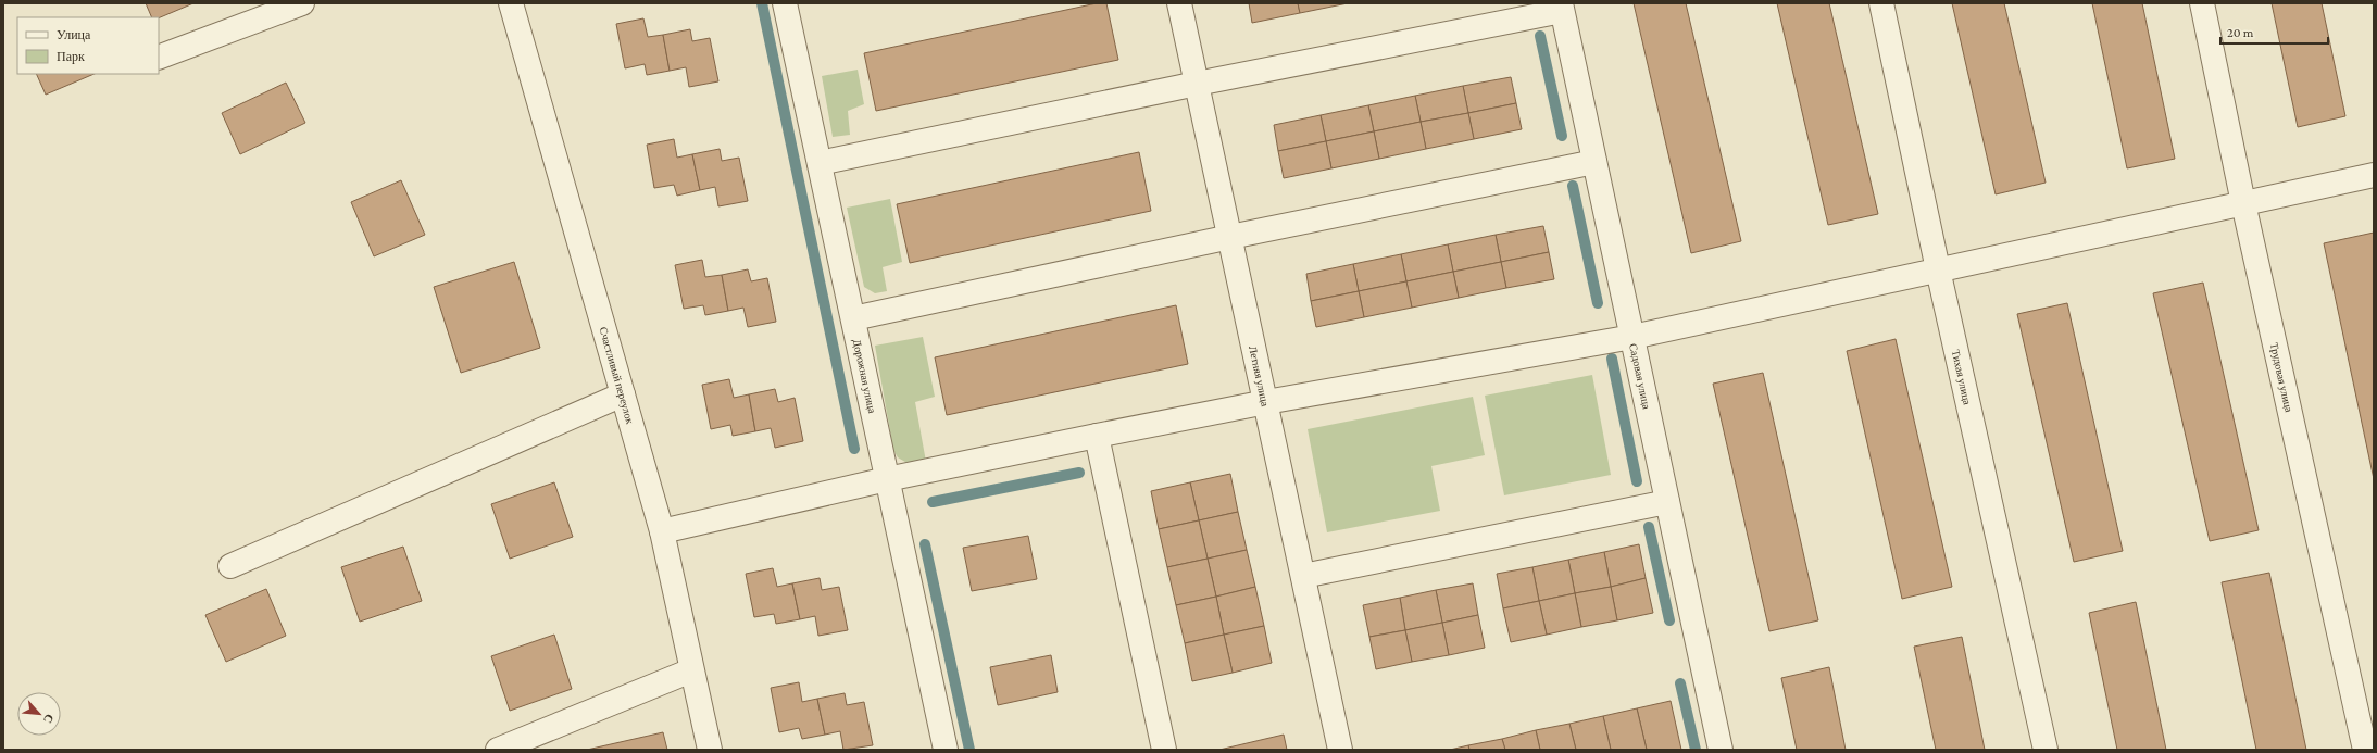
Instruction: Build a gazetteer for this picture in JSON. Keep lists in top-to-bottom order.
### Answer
{
  "streets": {
    "street": [
      "Счастливый переулок",
      "Дорожная улица",
      "Летняя улица",
      "Садовая улица",
      "Тихая улица",
      "Трудовая улица"
    ]
  },
  "legend": ["Улица", "Парк"],
  "scale_bar": "20 m",
  "north": "bottom right"
}
